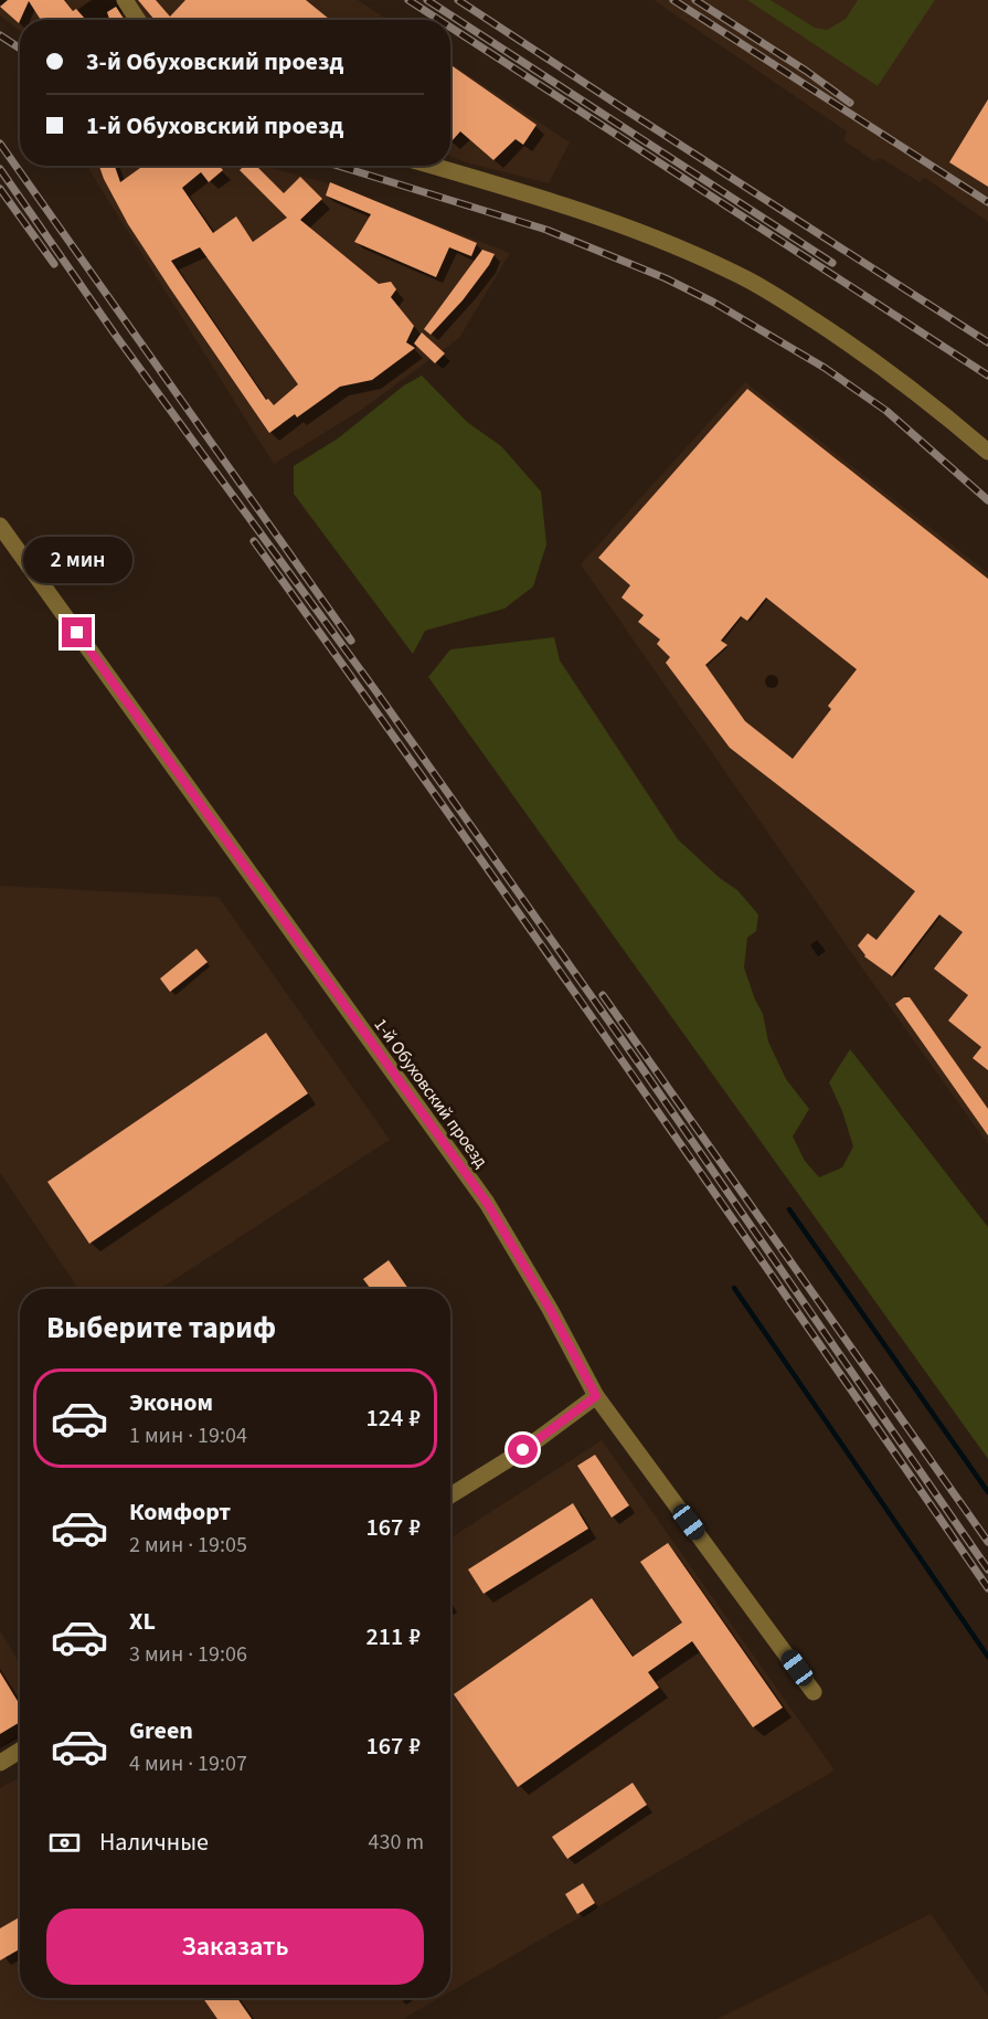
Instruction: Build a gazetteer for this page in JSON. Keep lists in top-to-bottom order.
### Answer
{
  "streets": {
    "street": ["1-й Обуховский проезд"]
  },
  "page": {
    "banner": ["3-й Обуховский проезд", "1-й Обуховский проезд"],
    "bubble": "2 мин",
    "heading": "Выберите тариф",
    "list": [
      {
        "name": "Эконом",
        "note": "1 мин · 19:04",
        "value": "124 ₽"
      },
      {
        "name": "Комфорт",
        "note": "2 мин · 19:05",
        "value": "167 ₽"
      },
      {
        "name": "XL",
        "note": "3 мин · 19:06",
        "value": "211 ₽"
      },
      {
        "name": "Green",
        "note": "4 мин · 19:07",
        "value": "167 ₽"
      }
    ],
    "pay": ["Наличные", "430 m"],
    "buttons": "Заказать"
  }
}
